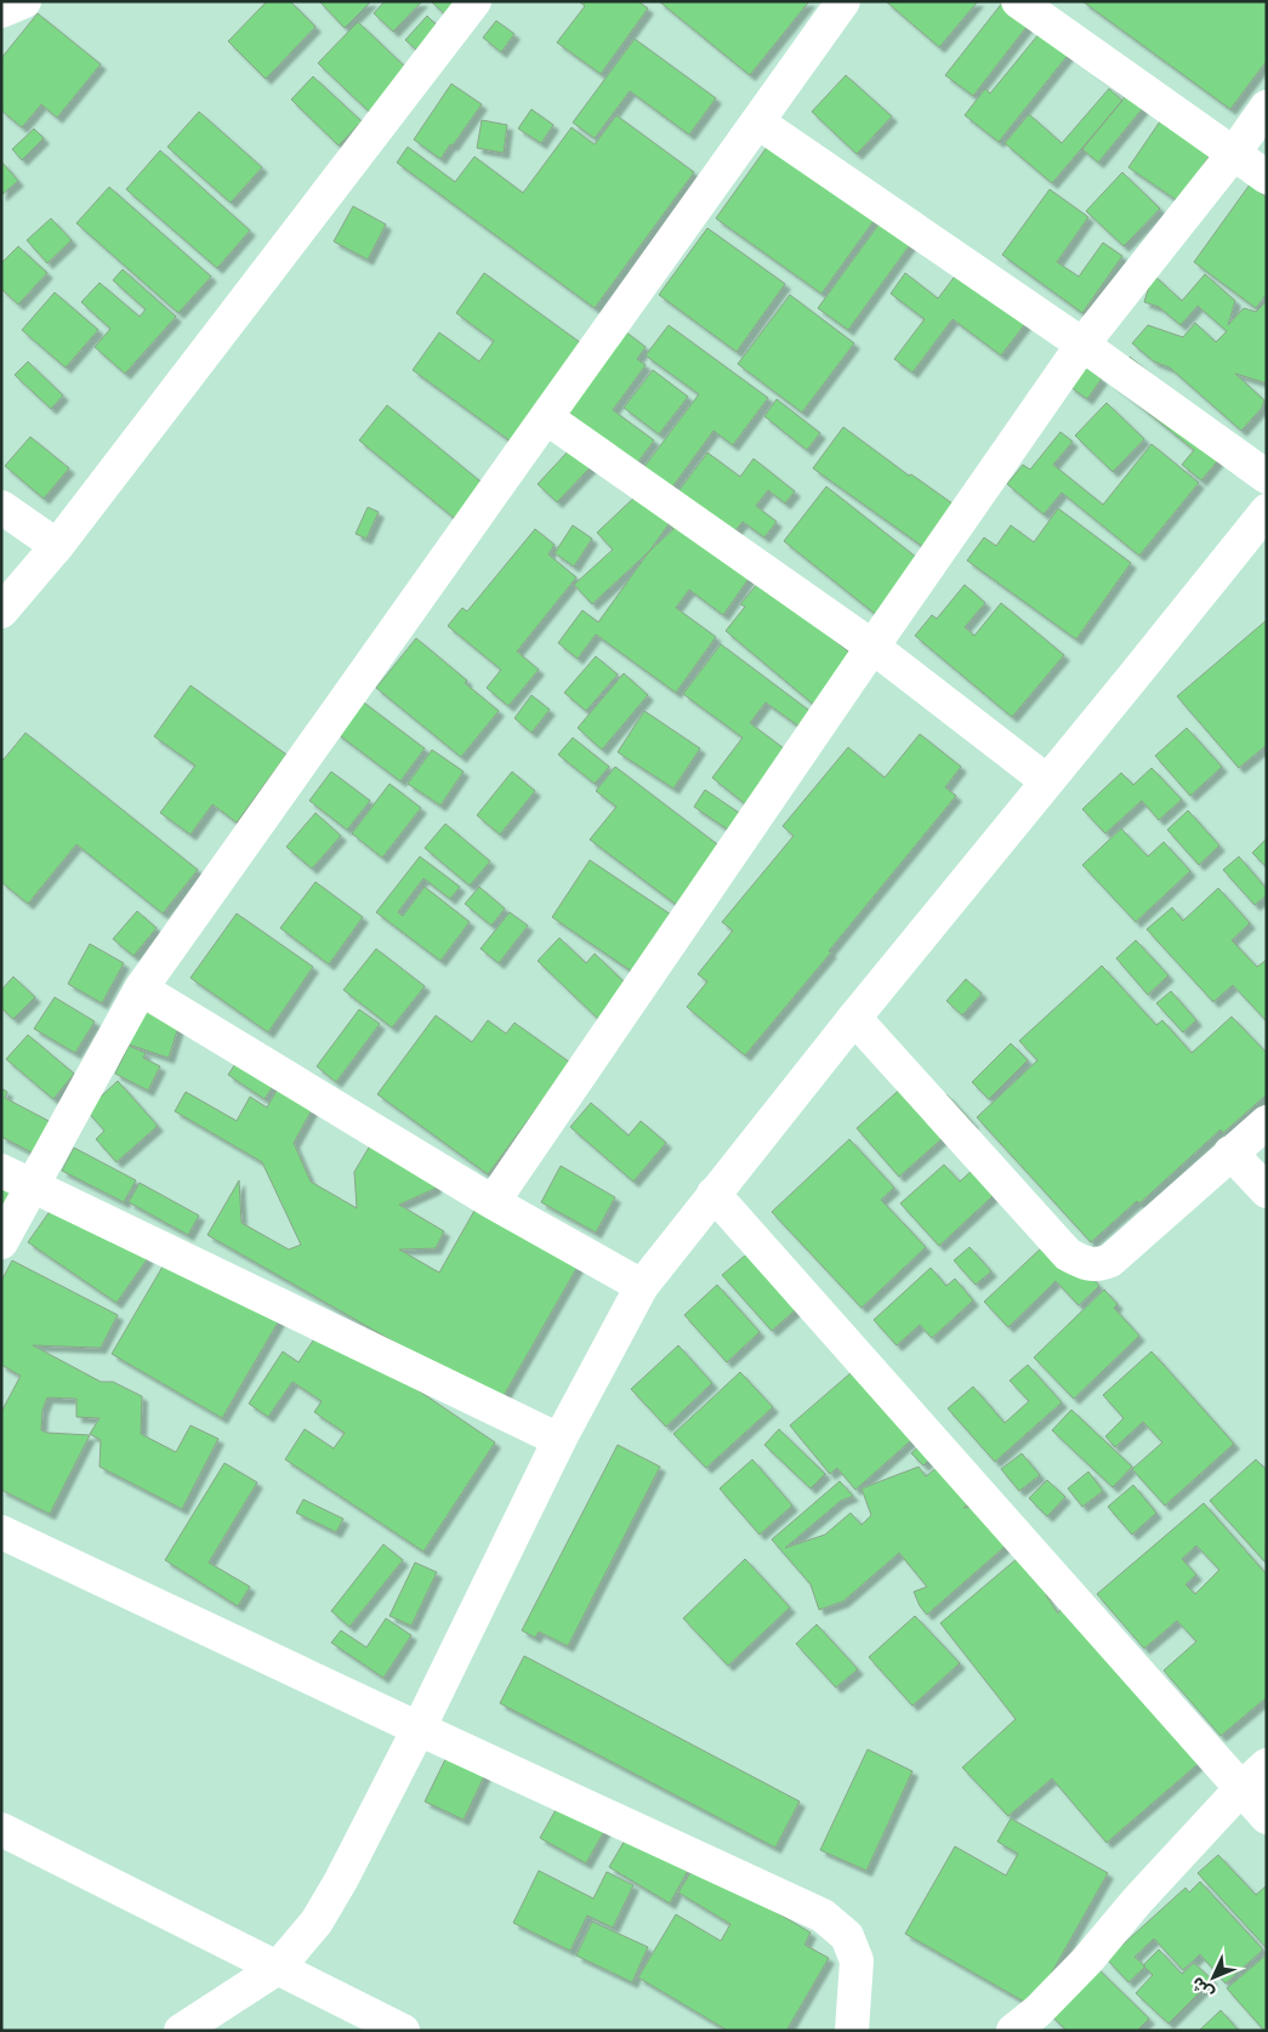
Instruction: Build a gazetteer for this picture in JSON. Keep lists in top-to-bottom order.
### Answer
{
  "north": "bottom left"
}
